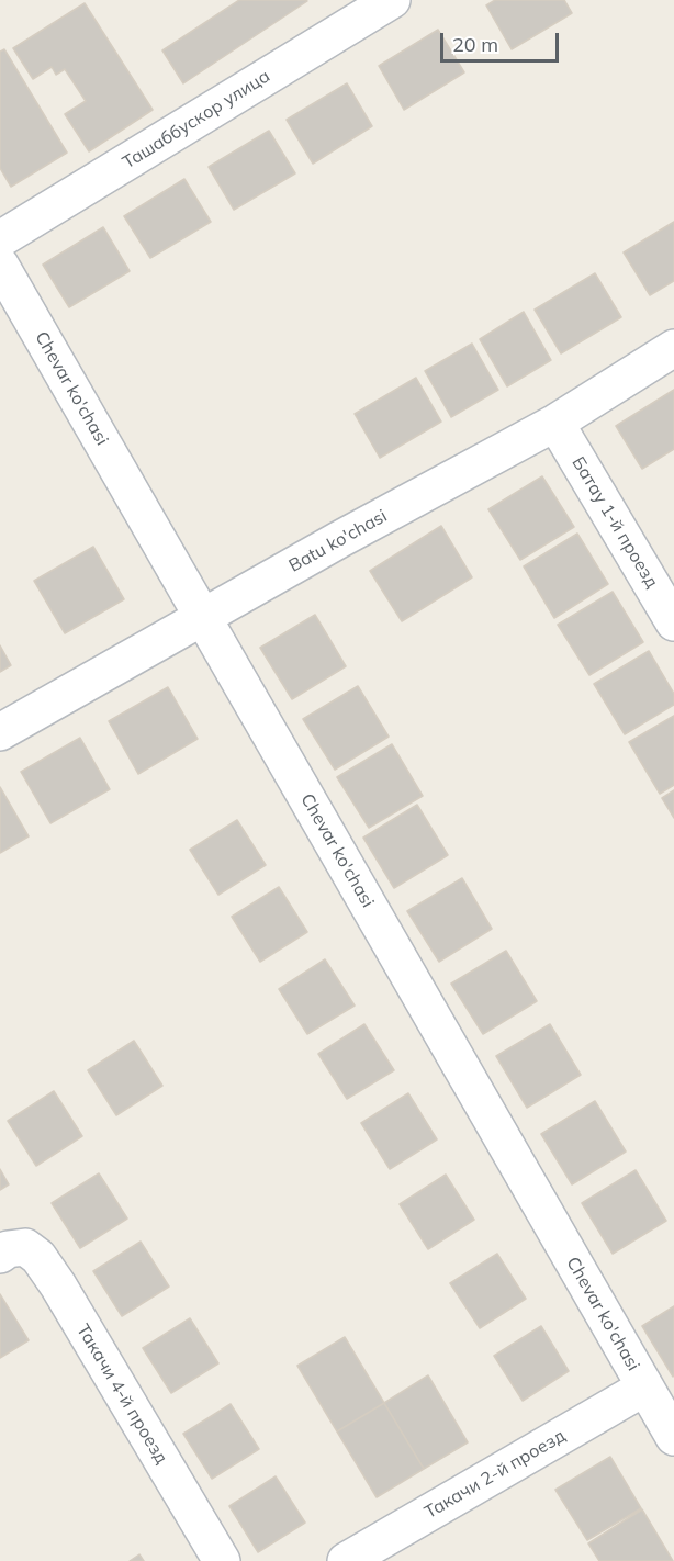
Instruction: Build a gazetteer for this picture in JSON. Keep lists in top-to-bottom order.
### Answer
{
  "streets": {
    "street": [
      "Ташаббускор улица",
      "Chevar ko'chasi",
      "Батау 1-й проезд",
      "Batu ko'chasi",
      "Такачи 4-й проезд",
      "Такачи 2-й проезд"
    ]
  },
  "crossings": [
    ["Chevar ko'chasi", "Batu ko'chasi"],
    ["Chevar ko'chasi", "Такачи 2-й проезд"],
    ["Батау 1-й проезд", "Batu ko'chasi"]
  ],
  "scale_bar": "20 m"
}
